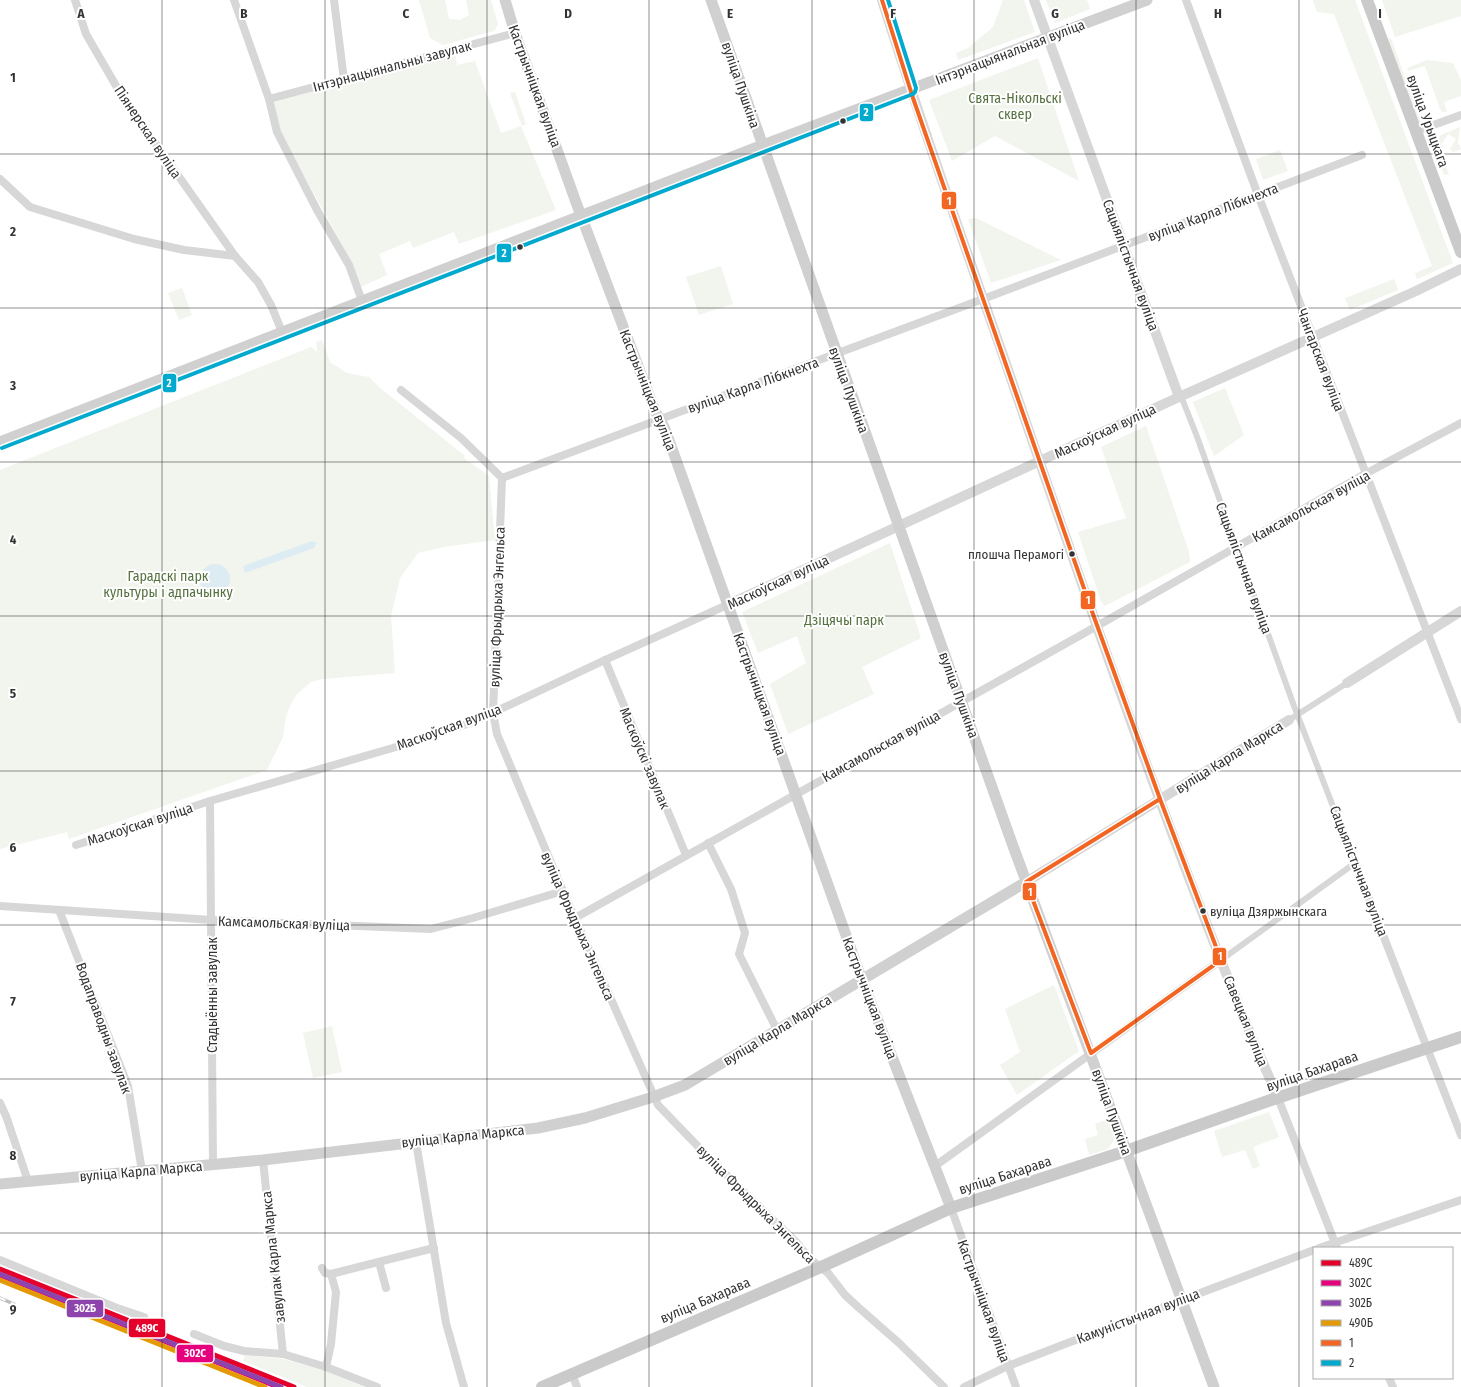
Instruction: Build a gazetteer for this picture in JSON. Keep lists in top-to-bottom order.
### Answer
{
  "streets": {
    "main road": [
      "Інтэрнацыянальная вуліца",
      "вуліца Пушкіна",
      "Кастрычніцкая вуліца",
      "вуліца Урыцкага",
      "вуліца Карла Маркса",
      "вуліца Бахарава"
    ],
    "street": [
      "Інтэрнацыянальны завулак",
      "Піянерская вуліца",
      "вуліца Карла Лібкнехта",
      "Сацыялістычная вуліца",
      "Чангарская вуліца",
      "Маскоўская вуліца",
      "Камсамольская вуліца",
      "вуліца Фрыдрыха Энгельса",
      "Маскоўскі завулак",
      "Стадыённы завулак",
      "Савецкая вуліца",
      "Водаправодны завулак",
      "завулак Карла Маркса",
      "Камуністычная вуліца"
    ]
  },
  "crossings": [
    ["Інтэрнацыянальная вуліца", "вуліца Пушкіна"],
    ["Інтэрнацыянальная вуліца", "Кастрычніцкая вуліца"],
    ["Інтэрнацыянальная вуліца", "Піянерская вуліца"],
    ["Інтэрнацыянальная вуліца", "Сацыялістычная вуліца"],
    ["Інтэрнацыянальная вуліца", "Савецкая вуліца"],
    ["Інтэрнацыянальны завулак", "Кастрычніцкая вуліца"],
    ["вуліца Пушкіна", "вуліца Карла Лібкнехта"],
    ["вуліца Пушкіна", "Маскоўская вуліца"],
    ["вуліца Пушкіна", "Камсамольская вуліца"],
    ["вуліца Пушкіна", "вуліца Карла Маркса"],
    ["вуліца Пушкіна", "вуліца Бахарава"],
    ["вуліца Пушкіна", "Камуністычная вуліца"],
    ["Кастрычніцкая вуліца", "вуліца Карла Лібкнехта"],
    ["Кастрычніцкая вуліца", "Маскоўская вуліца"],
    ["Кастрычніцкая вуліца", "Камсамольская вуліца"],
    ["Кастрычніцкая вуліца", "вуліца Карла Маркса"],
    ["Кастрычніцкая вуліца", "вуліца Бахарава"],
    ["Кастрычніцкая вуліца", "Камуністычная вуліца"],
    ["вуліца Карла Лібкнехта", "Сацыялістычная вуліца"],
    ["вуліца Карла Лібкнехта", "Чангарская вуліца"],
    ["вуліца Карла Лібкнехта", "вуліца Фрыдрыха Энгельса"],
    ["вуліца Карла Лібкнехта", "Савецкая вуліца"],
    ["Сацыялістычная вуліца", "Маскоўская вуліца"],
    ["Сацыялістычная вуліца", "Камсамольская вуліца"],
    ["Сацыялістычная вуліца", "вуліца Карла Маркса"],
    ["Сацыялістычная вуліца", "вуліца Бахарава"],
    ["Чангарская вуліца", "Маскоўская вуліца"],
    ["Чангарская вуліца", "Камсамольская вуліца"],
    ["Чангарская вуліца", "вуліца Карла Маркса"],
    ["Маскоўская вуліца", "вуліца Фрыдрыха Энгельса"],
    ["Маскоўская вуліца", "Маскоўскі завулак"],
    ["Маскоўская вуліца", "Стадыённы завулак"],
    ["Маскоўская вуліца", "Савецкая вуліца"],
    ["Камсамольская вуліца", "вуліца Фрыдрыха Энгельса"],
    ["Камсамольская вуліца", "Маскоўскі завулак"],
    ["Камсамольская вуліца", "Стадыённы завулак"],
    ["Камсамольская вуліца", "Савецкая вуліца"],
    ["Камсамольская вуліца", "Водаправодны завулак"],
    ["вуліца Фрыдрыха Энгельса", "вуліца Карла Маркса"],
    ["вуліца Фрыдрыха Энгельса", "вуліца Бахарава"],
    ["вуліца Карла Маркса", "Стадыённы завулак"],
    ["вуліца Карла Маркса", "Савецкая вуліца"],
    ["вуліца Карла Маркса", "Водаправодны завулак"],
    ["вуліца Карла Маркса", "завулак Карла Маркса"],
    ["Савецкая вуліца", "вуліца Бахарава"]
  ],
  "parks": ["Свята-Нікольскі сквер", "Гарадскі парк культуры і адпачынку", "Дзіцячы парк"],
  "places": ["плошча Перамогі", "вуліца Дзяржынскага"],
  "lines": [
    "transit line 1",
    "transit line 2",
    "transit line 489С",
    "transit line 302Б",
    "transit line 302С",
    "transit line 490Б"
  ],
  "legend": [
    "489С",
    "302С",
    "302Б",
    "490Б",
    "1",
    "2"
  ],
  "grid": {
    "columns": [
      "A",
      "B",
      "C",
      "D",
      "E",
      "F",
      "G",
      "H",
      "I"
    ],
    "rows": [
      "1",
      "2",
      "3",
      "4",
      "5",
      "6",
      "7",
      "8",
      "9"
    ]
  }
}
